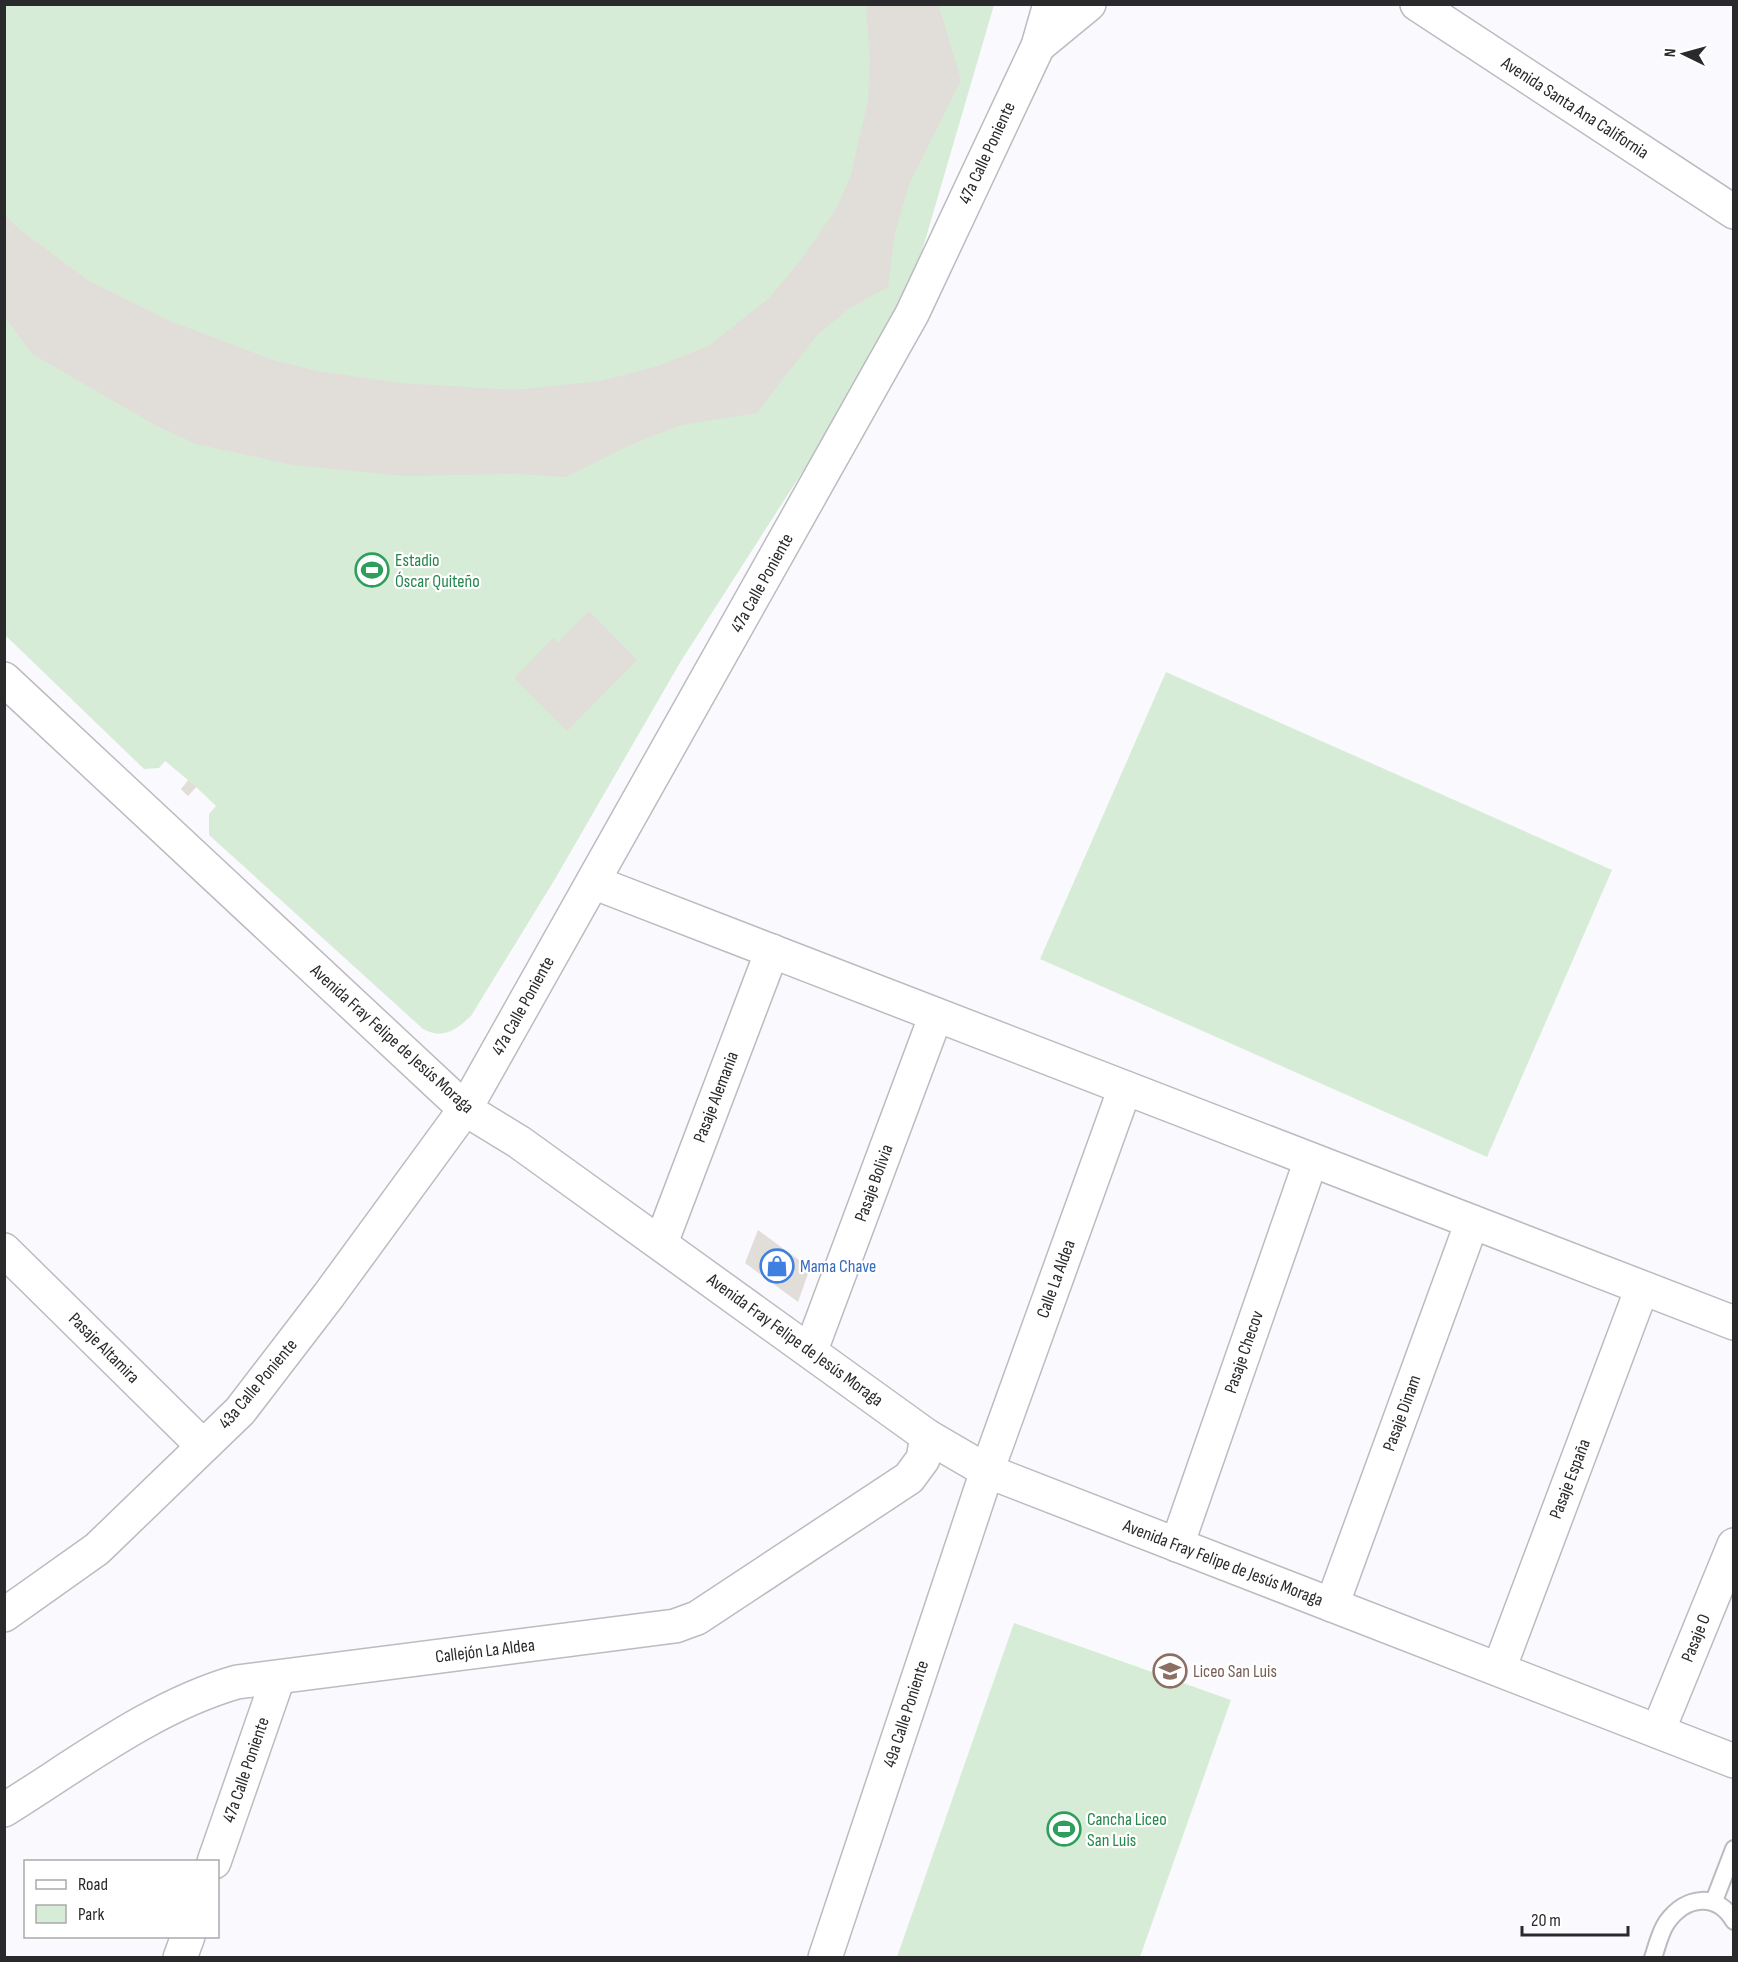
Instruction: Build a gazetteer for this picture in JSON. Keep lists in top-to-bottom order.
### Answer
{
  "streets": {
    "street": [
      "Avenida Santa Ana California",
      "47a Calle Poniente",
      "Avenida Fray Felipe de Jesús Moraga",
      "Pasaje Alemania",
      "Pasaje Bolivia",
      "Calle La Aldea",
      "Pasaje Altamira",
      "Pasaje Checov",
      "43a Calle Poniente",
      "Pasaje Dinam",
      "Pasaje España",
      "Pasaje O",
      "Callejón La Aldea",
      "49a Calle Poniente"
    ]
  },
  "crossings": [
    ["47a Calle Poniente", "Avenida Fray Felipe de Jesús Moraga"],
    ["47a Calle Poniente", "43a Calle Poniente"],
    ["47a Calle Poniente", "Callejón La Aldea"],
    ["Avenida Fray Felipe de Jesús Moraga", "Pasaje Alemania"],
    ["Avenida Fray Felipe de Jesús Moraga", "Pasaje Bolivia"],
    ["Avenida Fray Felipe de Jesús Moraga", "Calle La Aldea"],
    ["Avenida Fray Felipe de Jesús Moraga", "Pasaje Checov"],
    ["Avenida Fray Felipe de Jesús Moraga", "43a Calle Poniente"],
    ["Avenida Fray Felipe de Jesús Moraga", "Pasaje Dinam"],
    ["Avenida Fray Felipe de Jesús Moraga", "Pasaje España"],
    ["Avenida Fray Felipe de Jesús Moraga", "Pasaje O"],
    ["Avenida Fray Felipe de Jesús Moraga", "Callejón La Aldea"],
    ["Avenida Fray Felipe de Jesús Moraga", "49a Calle Poniente"],
    ["Calle La Aldea", "49a Calle Poniente"],
    ["Pasaje Altamira", "43a Calle Poniente"]
  ],
  "places": {
    "sports": ["Estadio Óscar Quiteño", "Cancha Liceo San Luis"],
    "shop": ["Mama Chave"],
    "school or university": ["Liceo San Luis"]
  },
  "legend": ["Road", "Park"],
  "scale_bar": "20 m",
  "north": "left"
}
